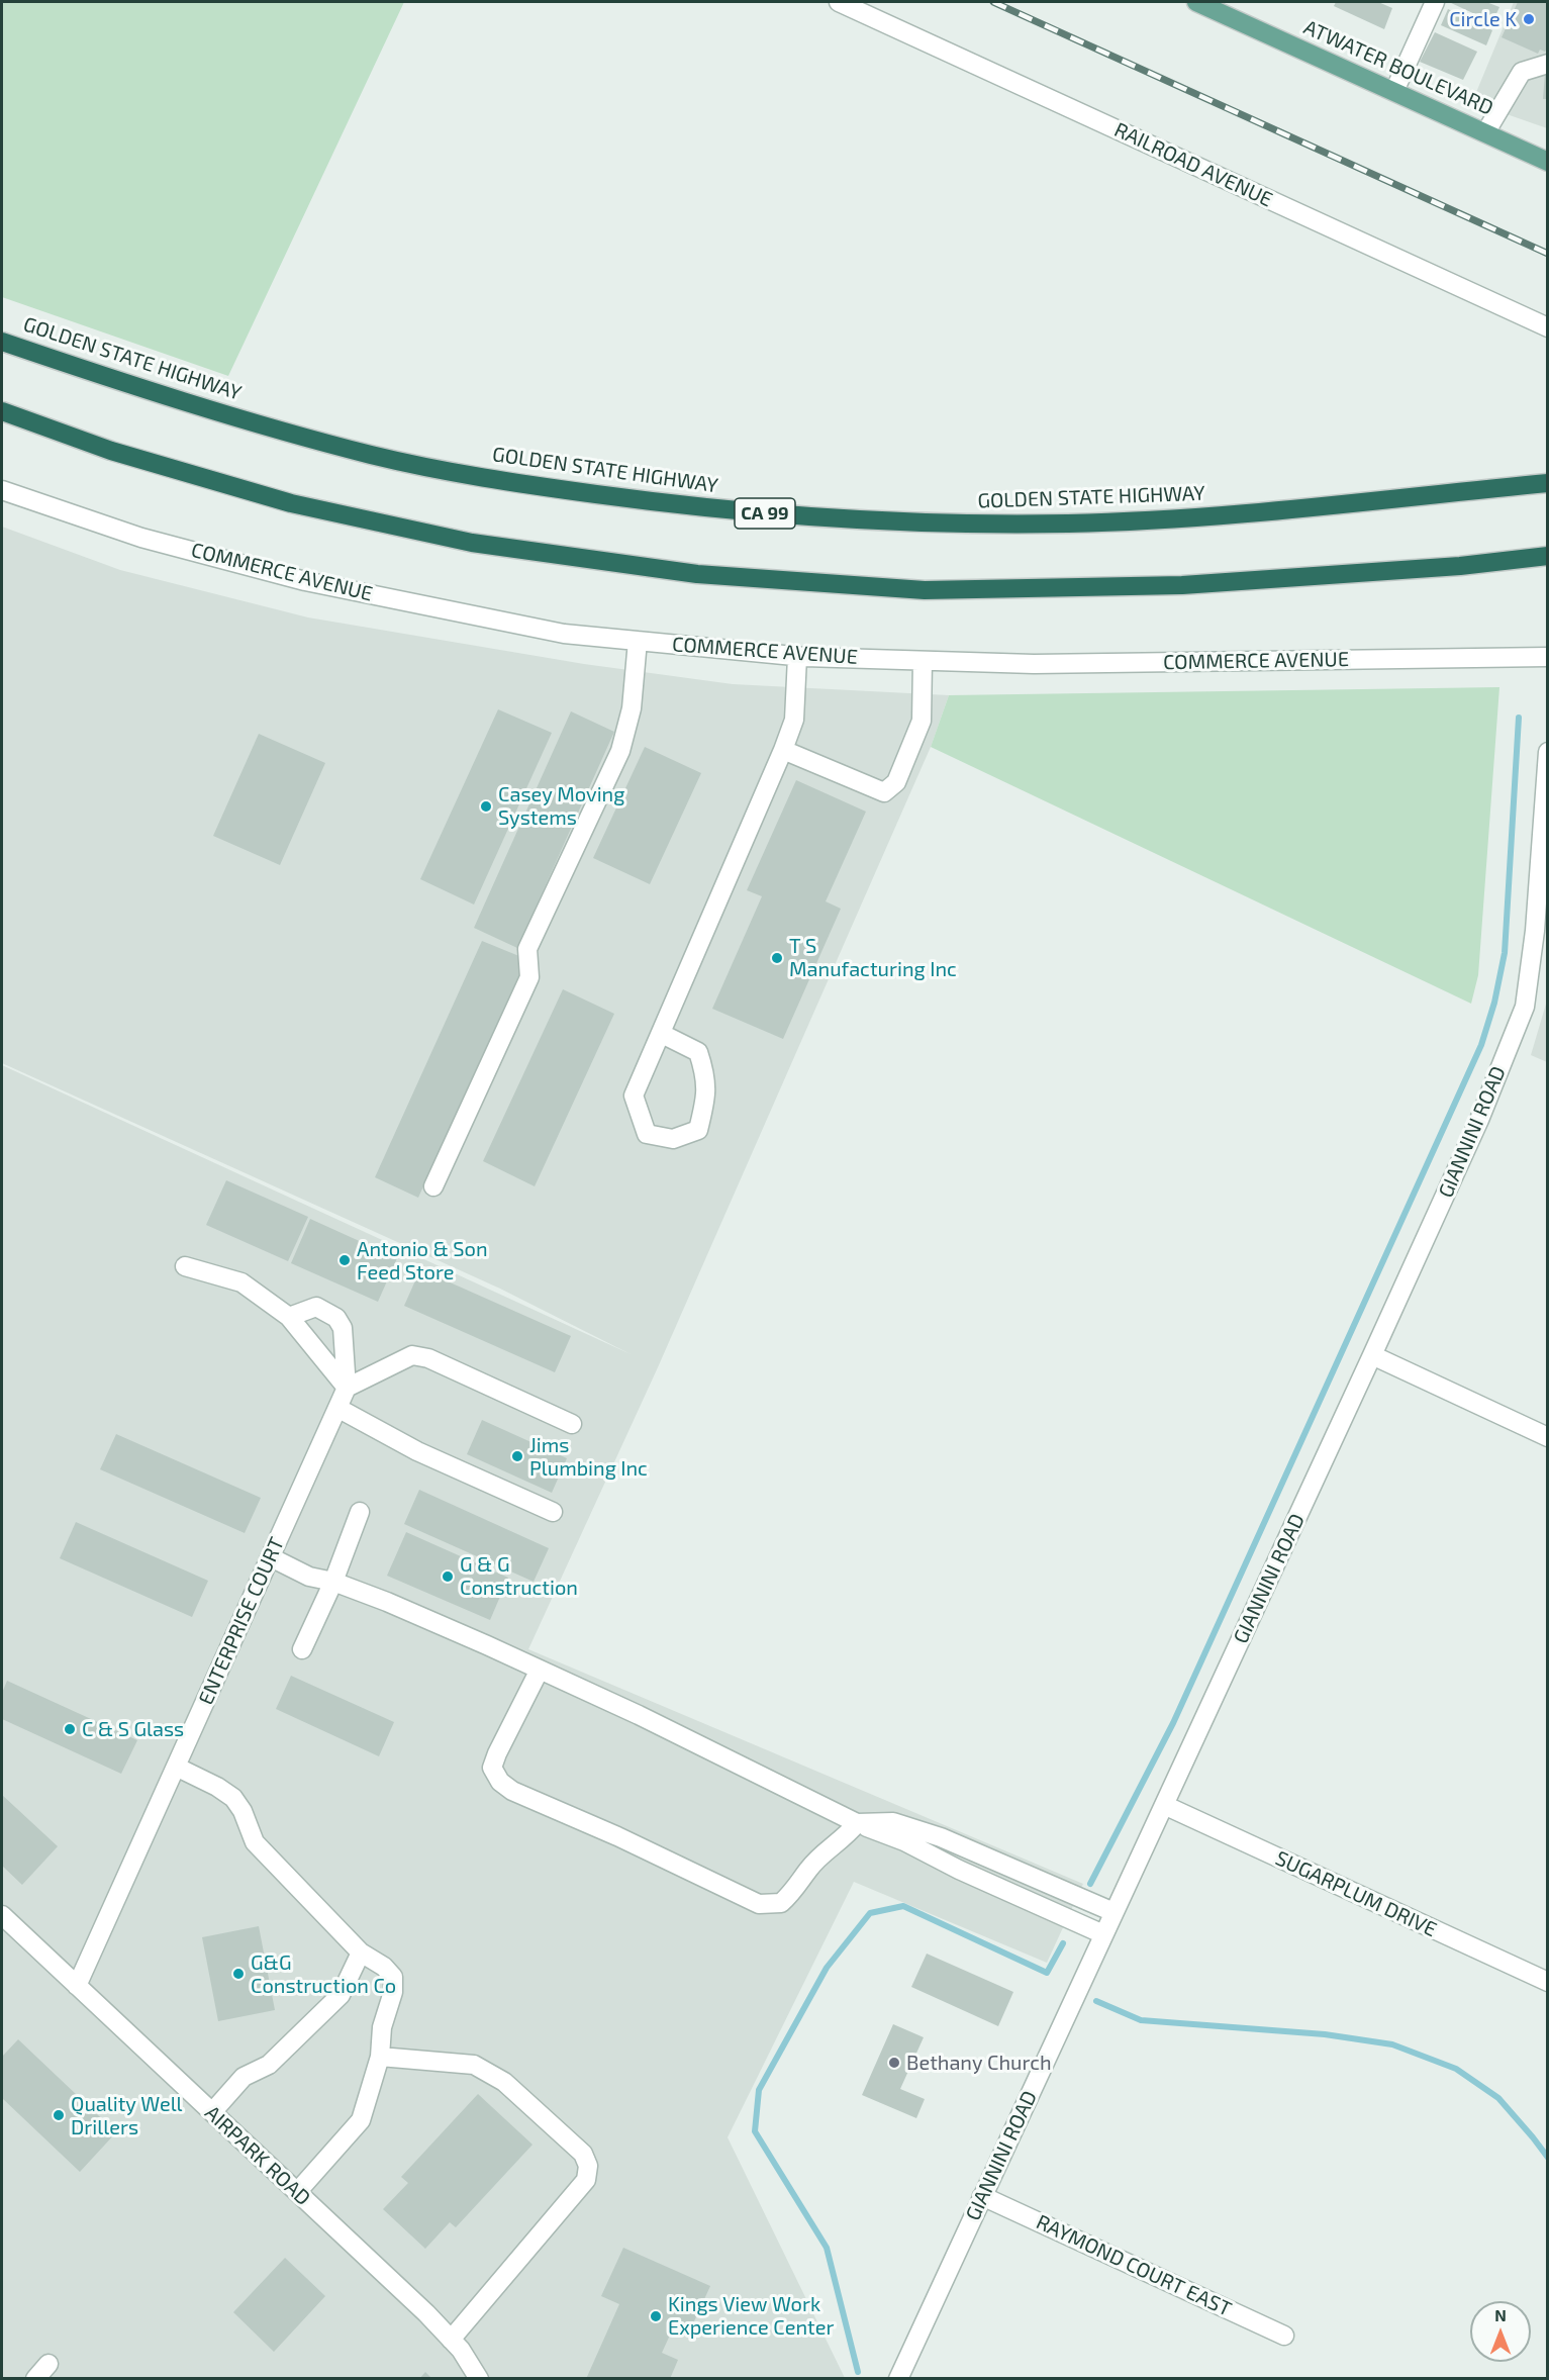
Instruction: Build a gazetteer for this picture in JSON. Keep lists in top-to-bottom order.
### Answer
{
  "streets": {
    "highway": ["GOLDEN STATE HIGHWAY", "CA 99"],
    "main road": ["ATWATER BOULEVARD"],
    "street": [
      "RAILROAD AVENUE",
      "COMMERCE AVENUE",
      "GIANNINI ROAD",
      "ENTERPRISE COURT",
      "SUGARPLUM DRIVE",
      "AIRPARK ROAD",
      "RAYMOND COURT EAST"
    ]
  },
  "crossings": [
    ["GIANNINI ROAD", "SUGARPLUM DRIVE"],
    ["GIANNINI ROAD", "RAYMOND COURT EAST"],
    ["ENTERPRISE COURT", "AIRPARK ROAD"]
  ],
  "places": [
    "Circle K",
    "Casey Moving Systems",
    "T S Manufacturing Inc",
    "Antonio & Son Feed Store",
    "Jims Plumbing Inc",
    "G & G Construction",
    "C & S Glass",
    "G&G Construction Co",
    "Bethany Church",
    "Quality Well Drillers",
    "Kings View Work Experience Center"
  ],
  "north": "top"
}
